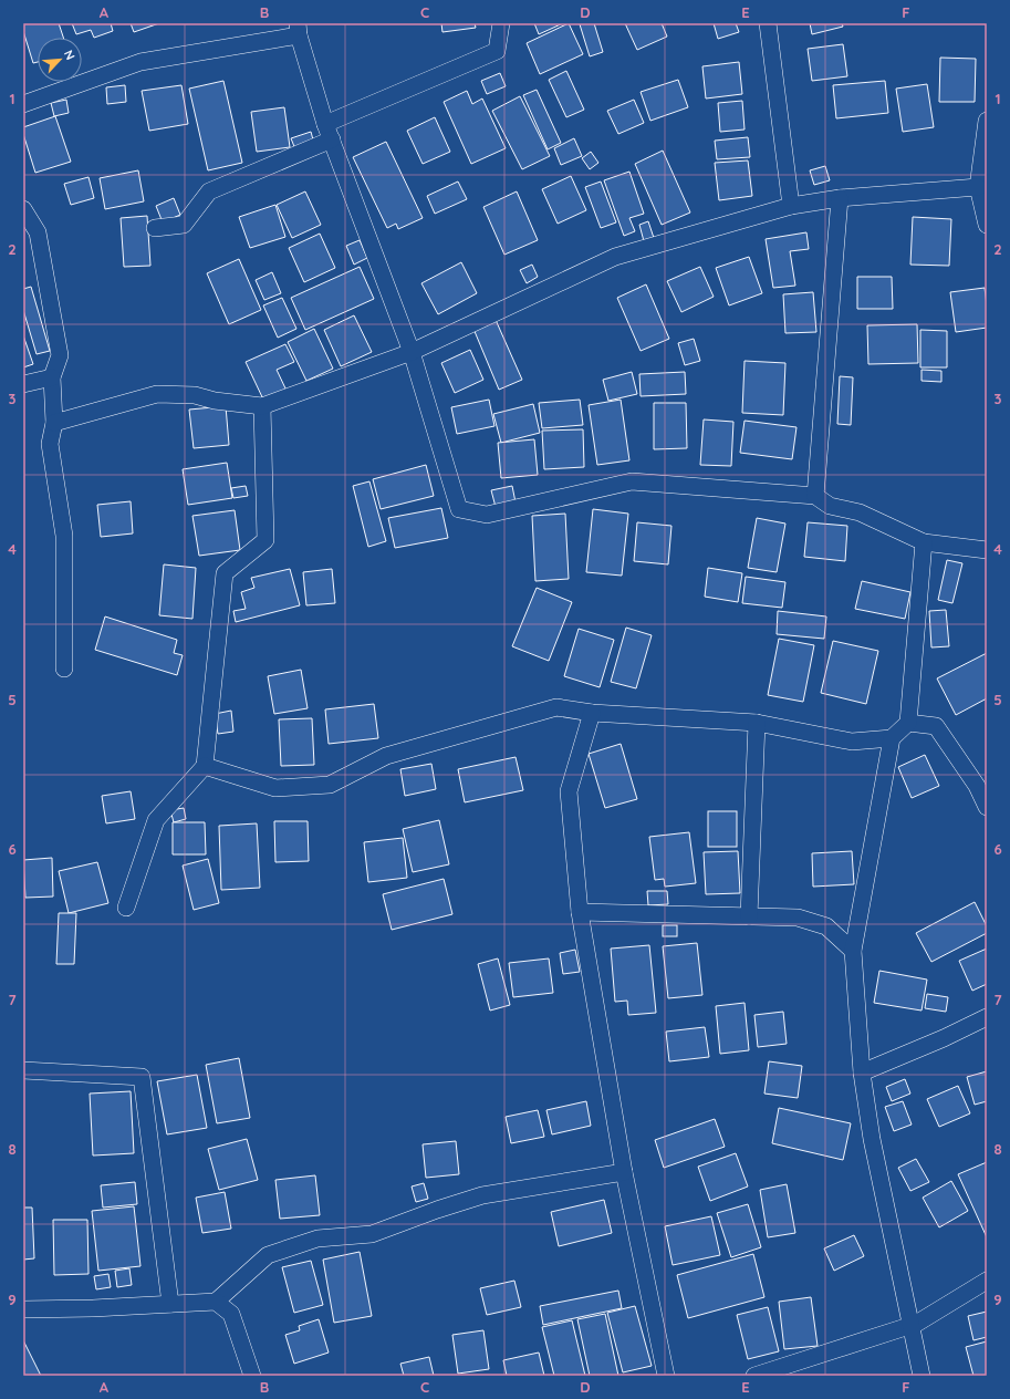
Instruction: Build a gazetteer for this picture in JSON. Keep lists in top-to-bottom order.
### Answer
{
  "north": "top right",
  "grid": {
    "columns": [
      "A",
      "B",
      "C",
      "D",
      "E",
      "F"
    ],
    "rows": [
      "1",
      "2",
      "3",
      "4",
      "5",
      "6",
      "7",
      "8",
      "9"
    ]
  }
}
